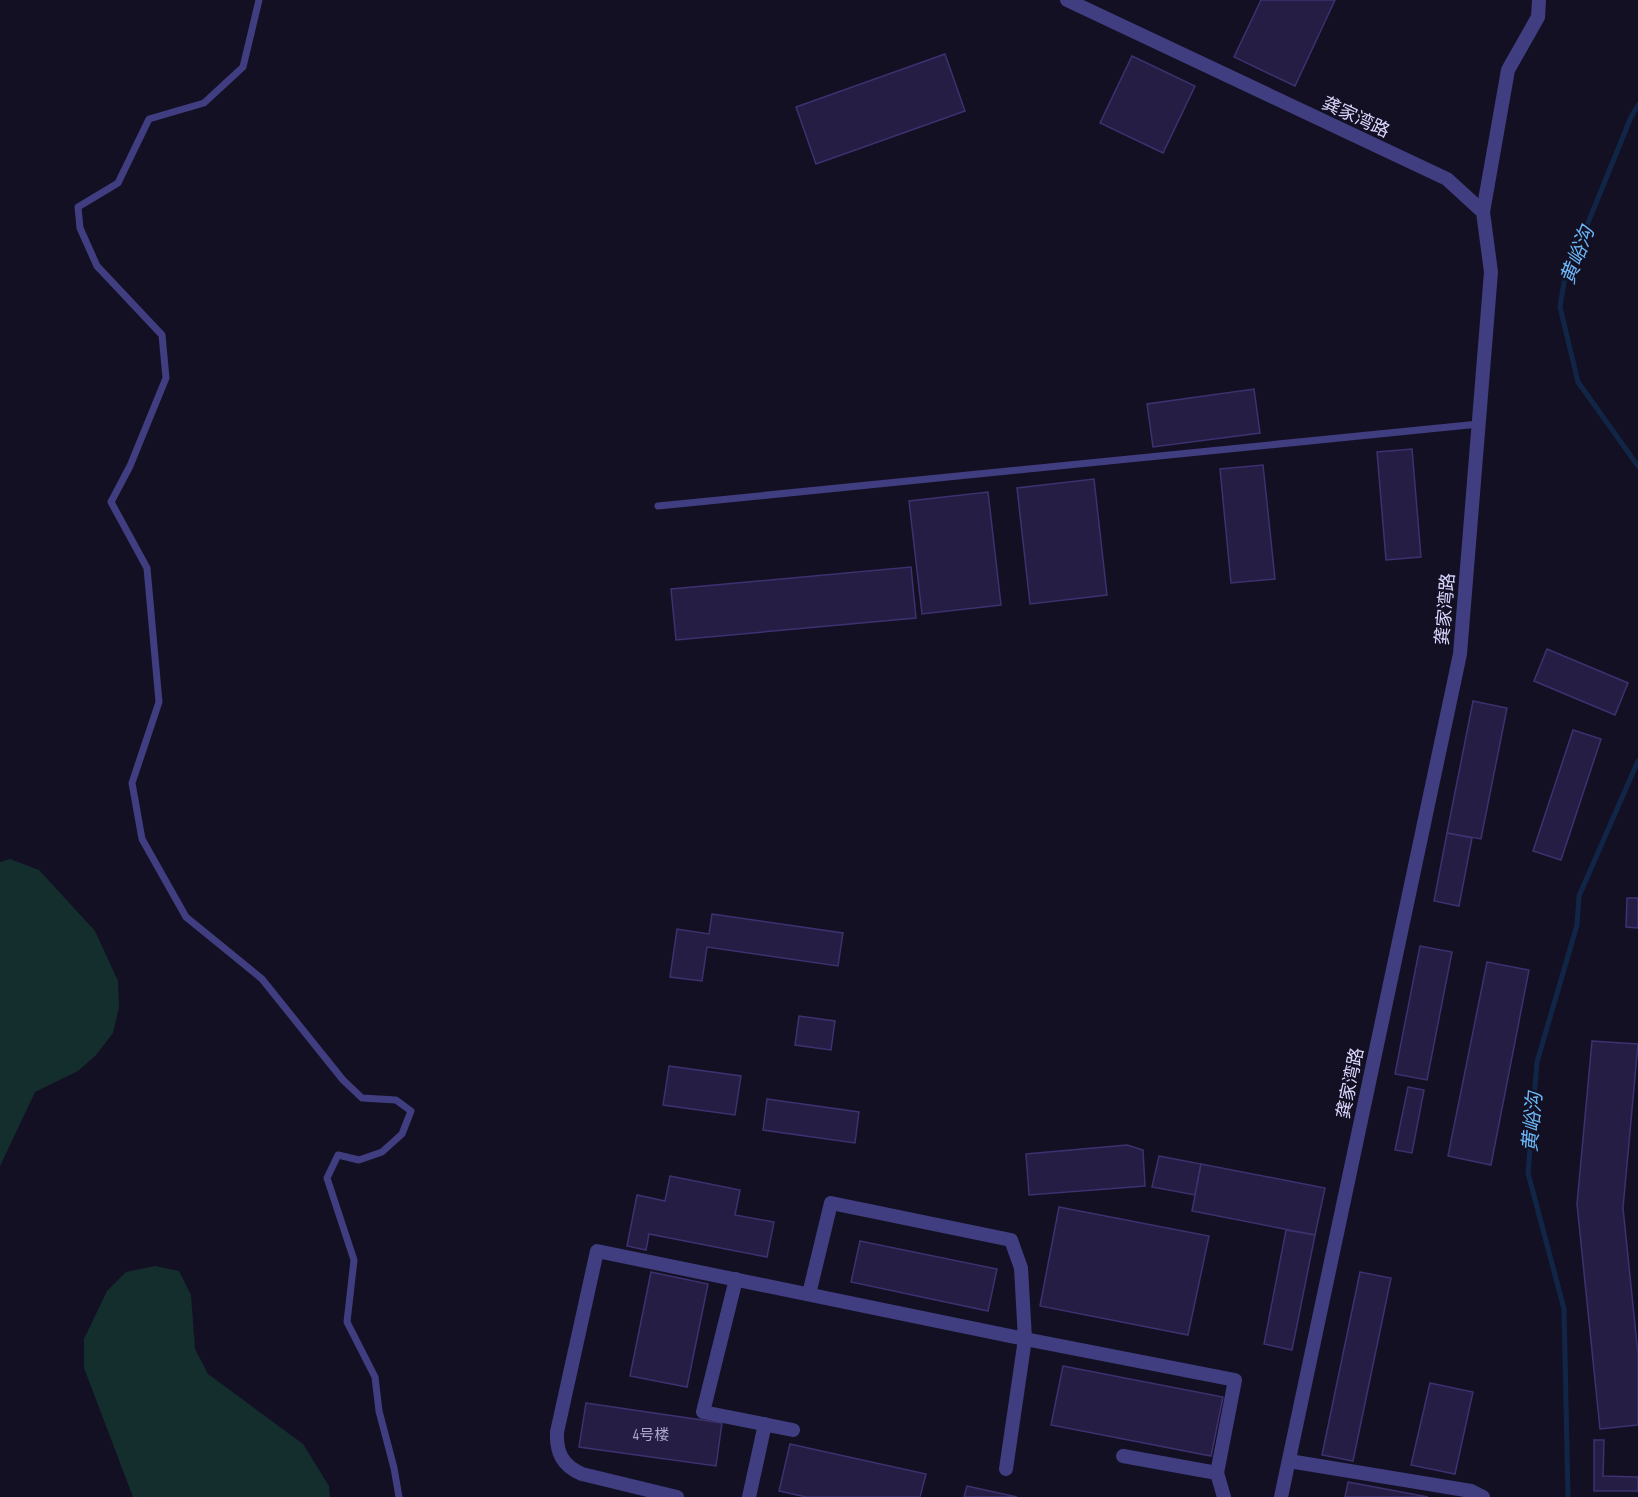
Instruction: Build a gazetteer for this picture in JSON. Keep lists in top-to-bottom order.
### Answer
{
  "streets": {
    "street": ["龚家湾路"]
  },
  "water": ["黄峪沟"],
  "house_numbers": ["4号楼"]
}
